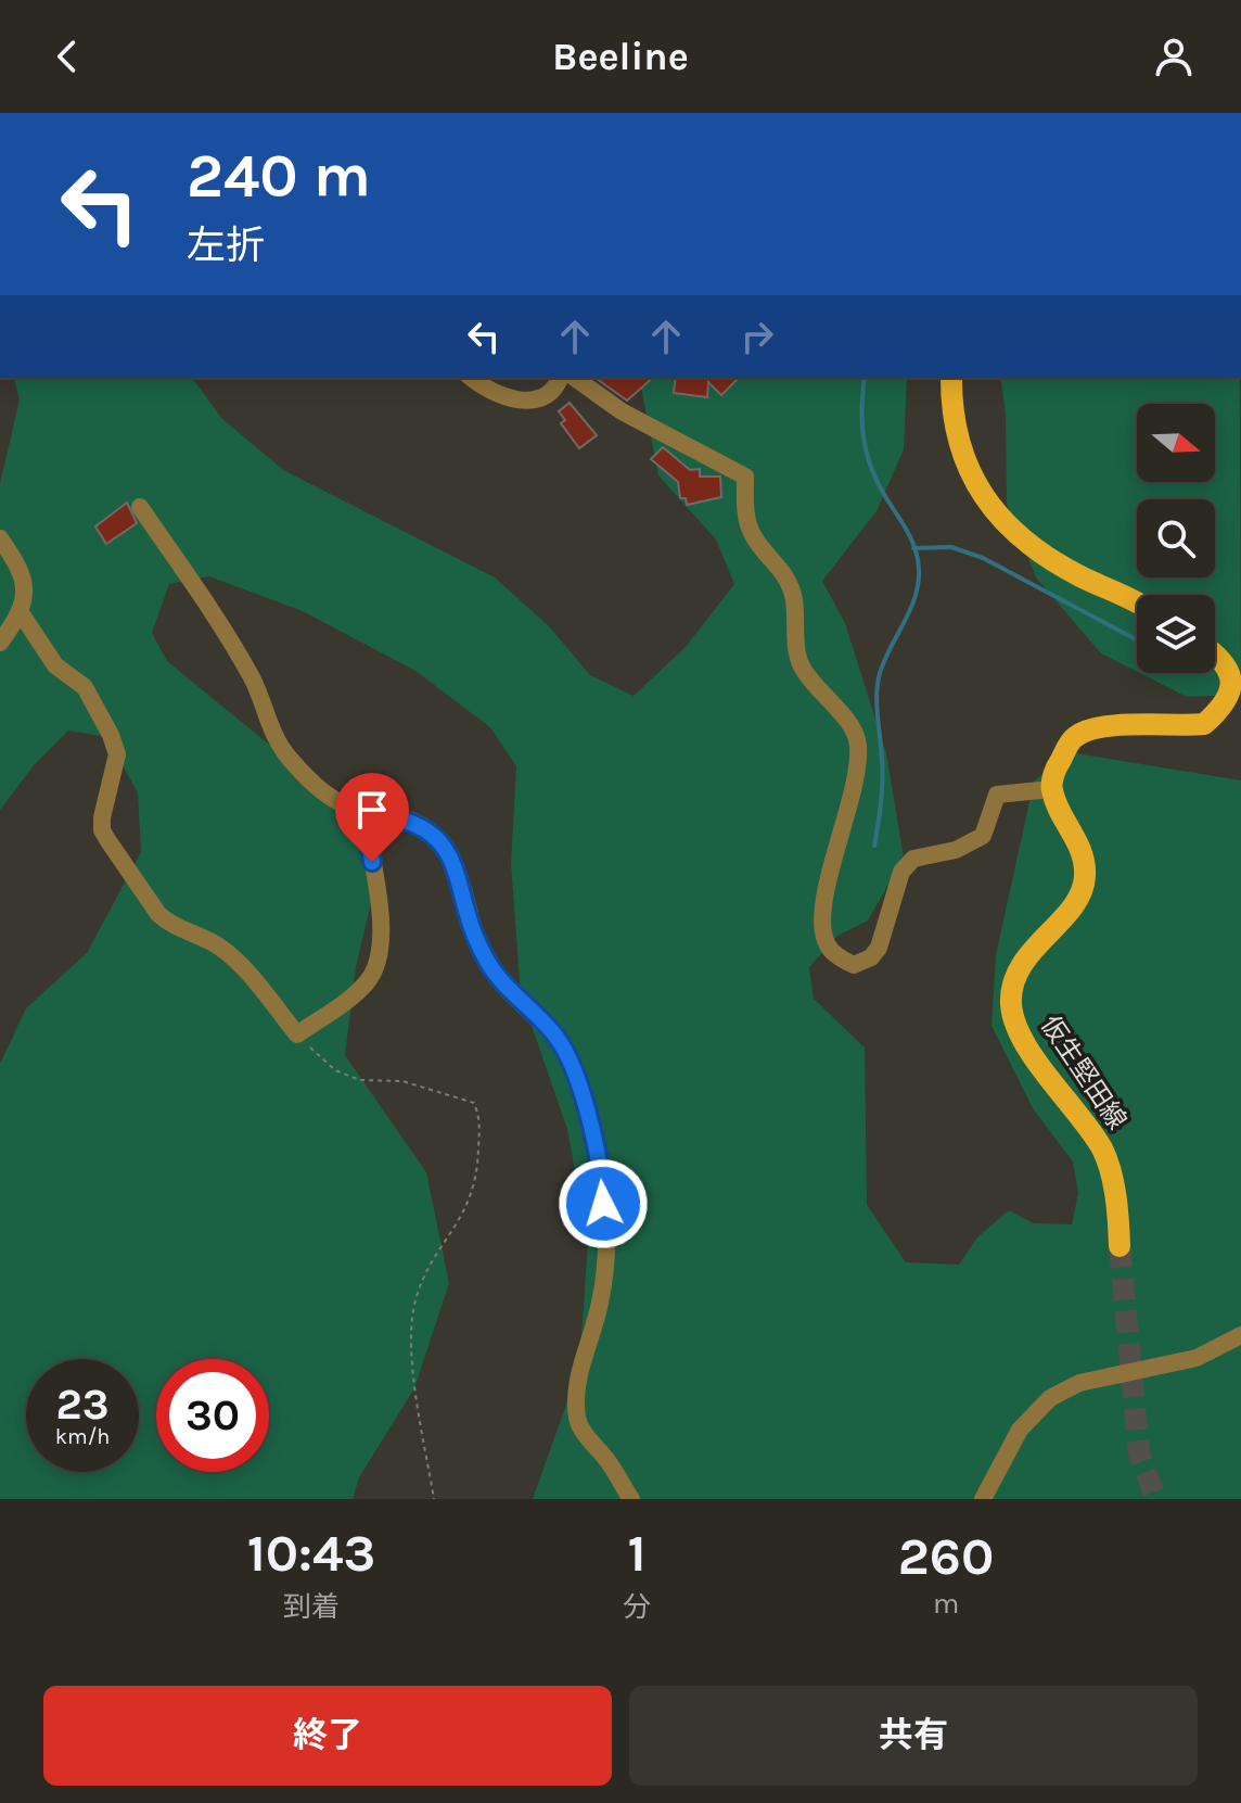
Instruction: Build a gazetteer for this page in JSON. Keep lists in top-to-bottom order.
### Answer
{
  "streets": {
    "main road": ["仮生堅田線"]
  },
  "north": "right",
  "page": {
    "header": "Beeline",
    "turn": ["240 m", "左折"],
    "speed": "23 km/h",
    "limit": "30",
    "eta": [
      "10:43",
      "到着",
      "1",
      "分",
      "260",
      "m"
    ],
    "buttons": ["終了", "共有"]
  }
}
